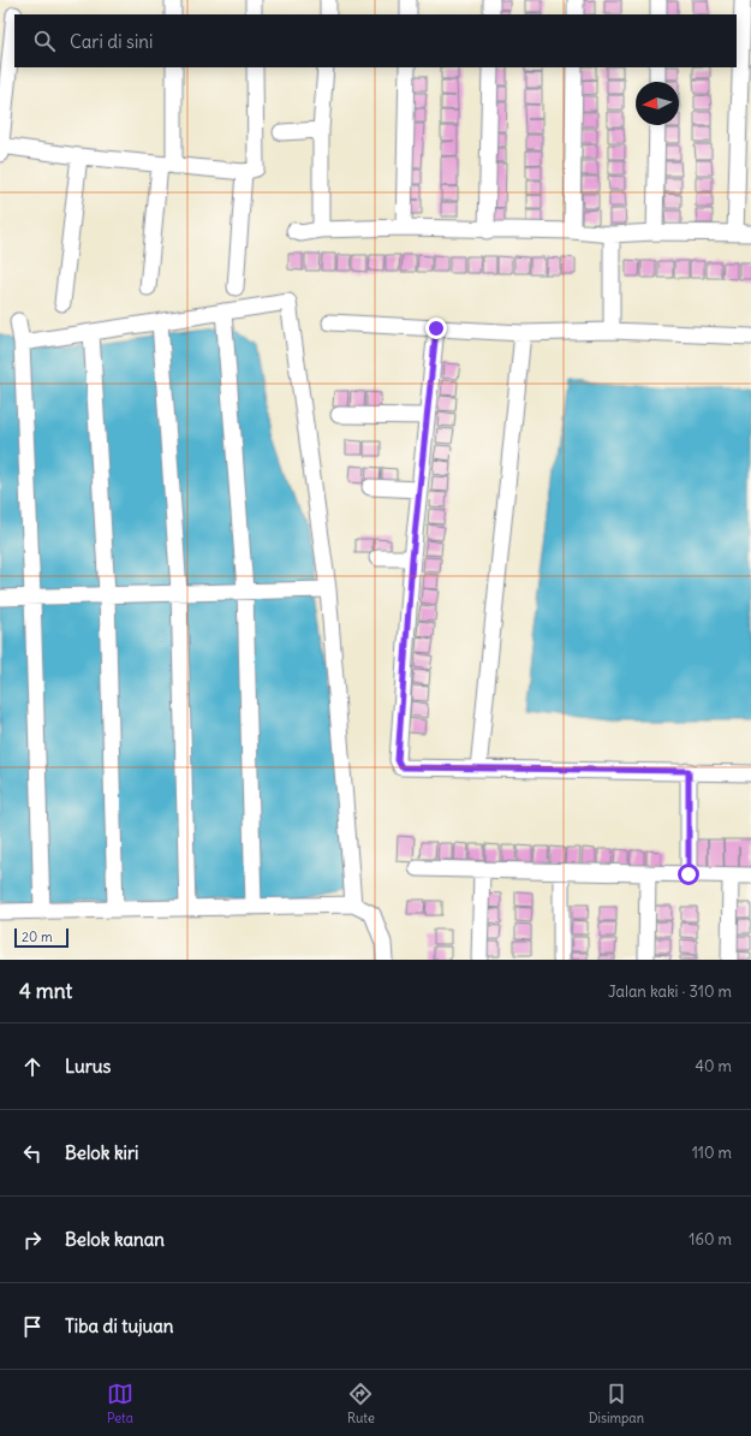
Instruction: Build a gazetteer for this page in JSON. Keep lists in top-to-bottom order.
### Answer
{
  "scale_bar": "20 m",
  "north": "left",
  "page": {
    "search": "Cari di sini",
    "scale": "20 m",
    "heading": ["4 mnt", "Jalan kaki · 310 m"],
    "list": [
      ["Lurus", "40 m"],
      ["Belok kiri", "110 m"],
      ["Belok kanan", "160 m"],
      "Tiba di tujuan"
    ],
    "nav": ["Peta", "Rute", "Disimpan"]
  }
}
